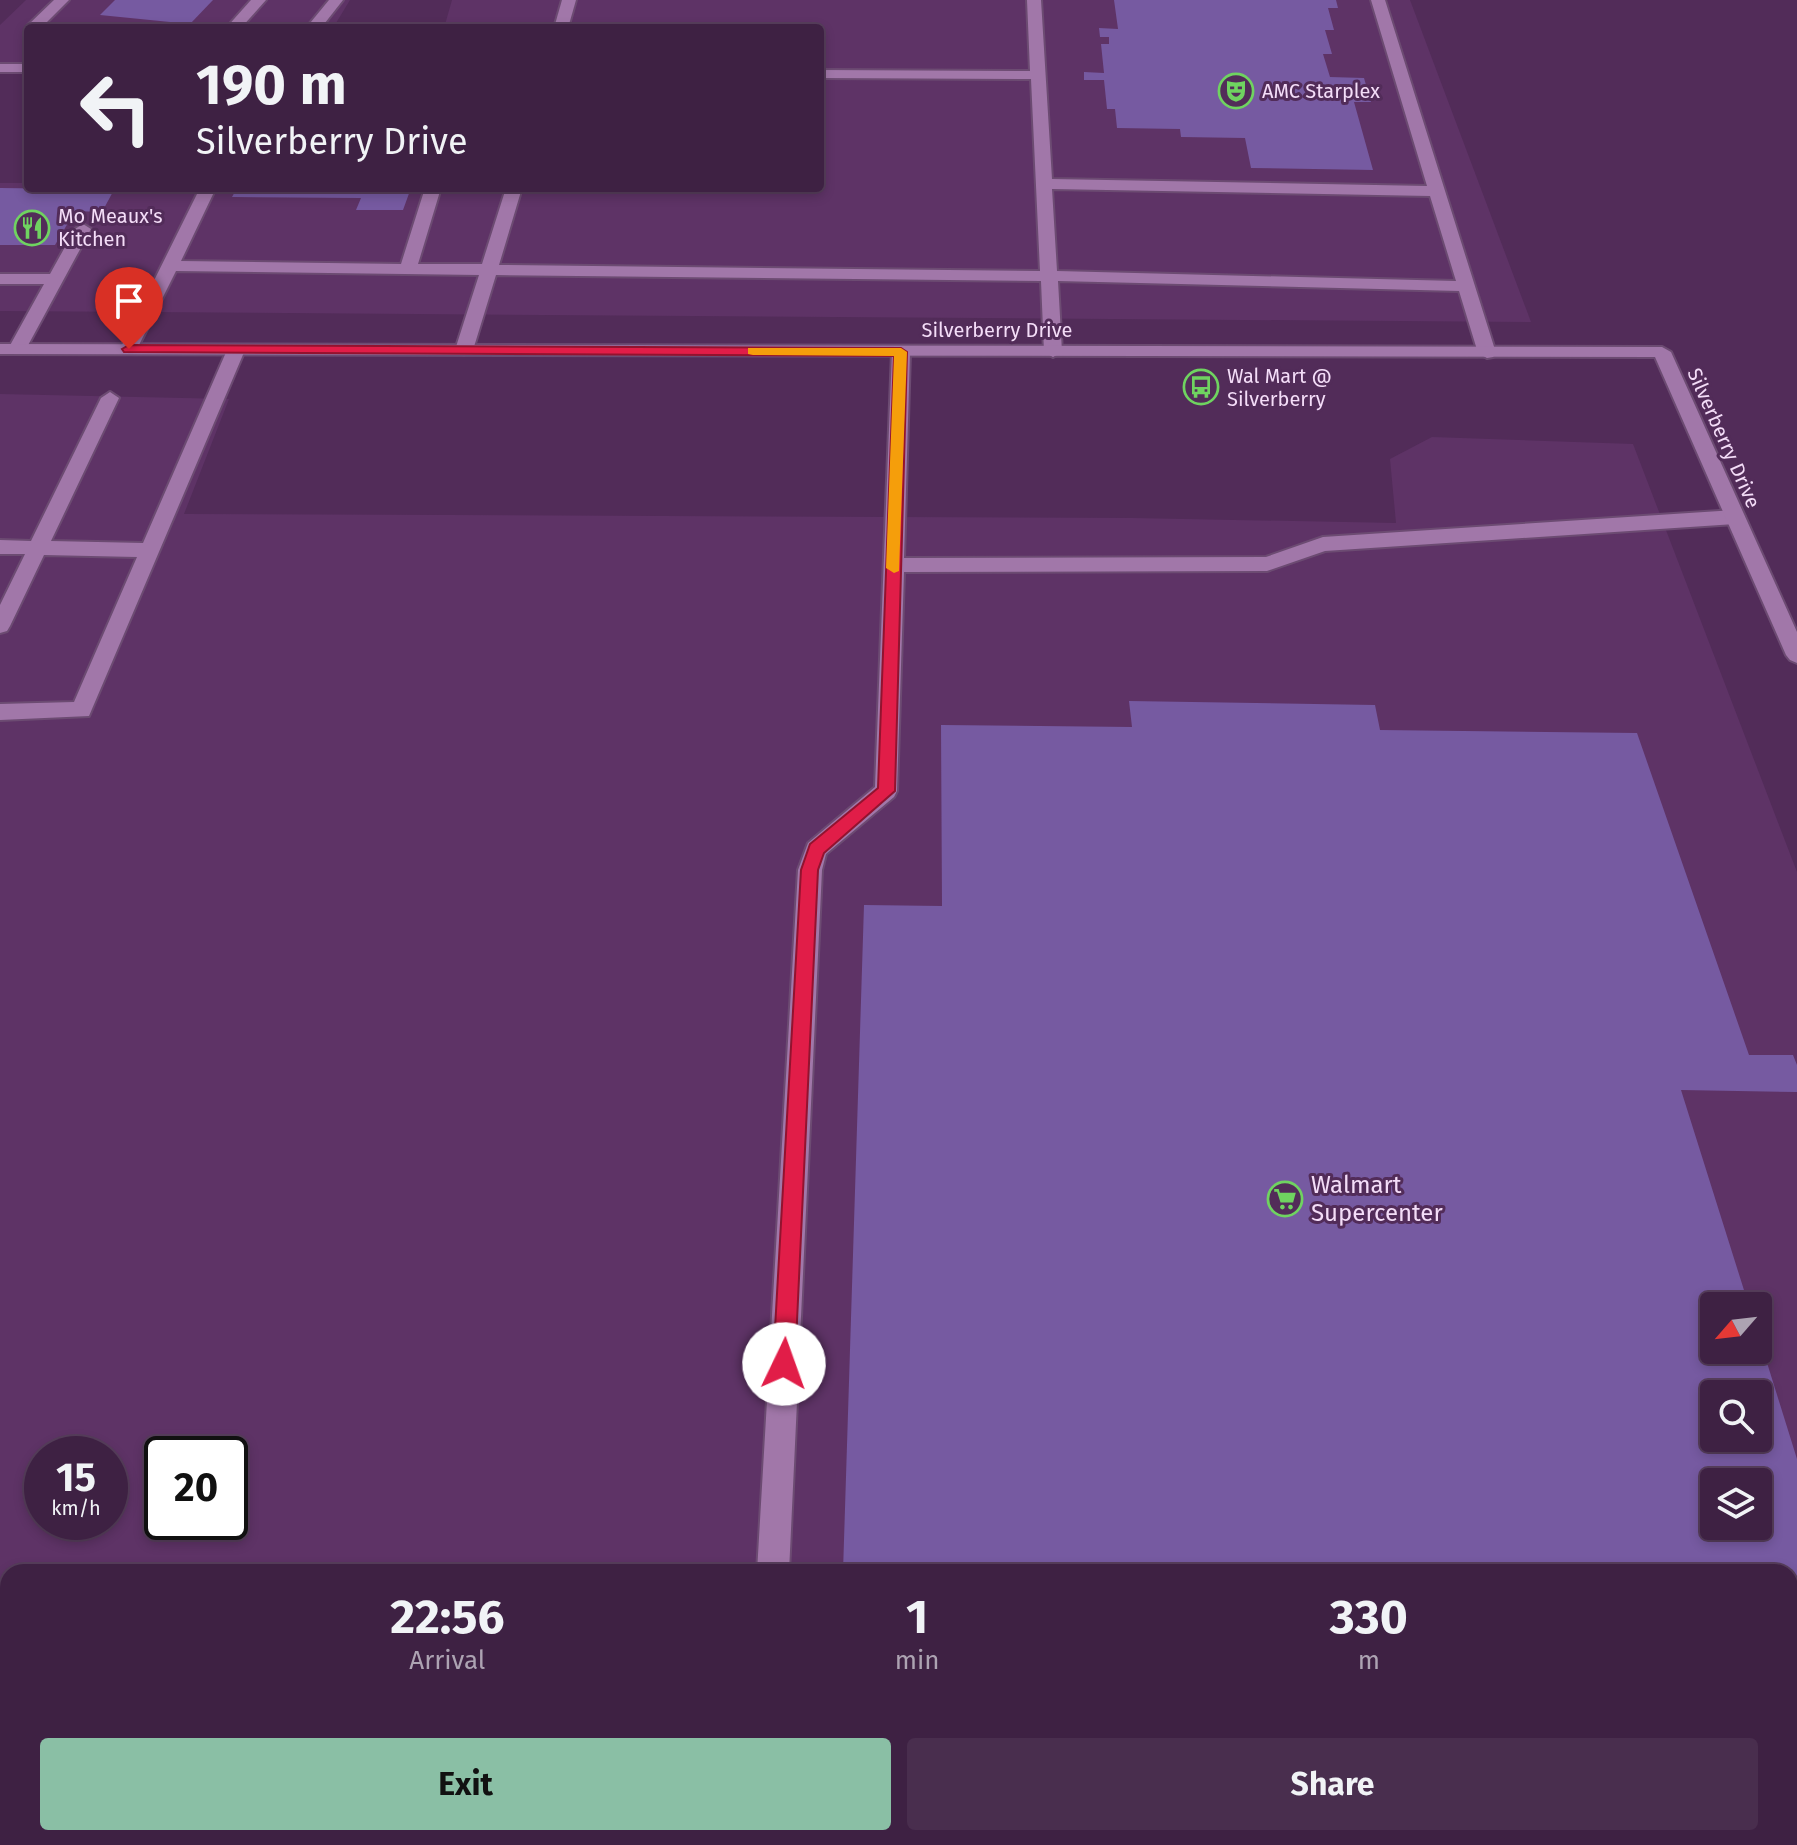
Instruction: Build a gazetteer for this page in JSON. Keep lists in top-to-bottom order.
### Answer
{
  "streets": {
    "street": ["Silverberry Drive"]
  },
  "places": {
    "theatre": ["AMC Starplex"],
    "restaurant": ["Mo Meaux's Kitchen"],
    "bus stop": ["Wal Mart @ Silverberry"],
    "supermarket": ["Walmart Supercenter"]
  },
  "north": "bottom left",
  "page": {
    "turn": ["190 m", "Silverberry Drive"],
    "speed": "15 km/h",
    "limit": "20",
    "eta": [
      "22:56",
      "Arrival",
      "1",
      "min",
      "330",
      "m"
    ],
    "buttons": ["Exit", "Share"]
  }
}
